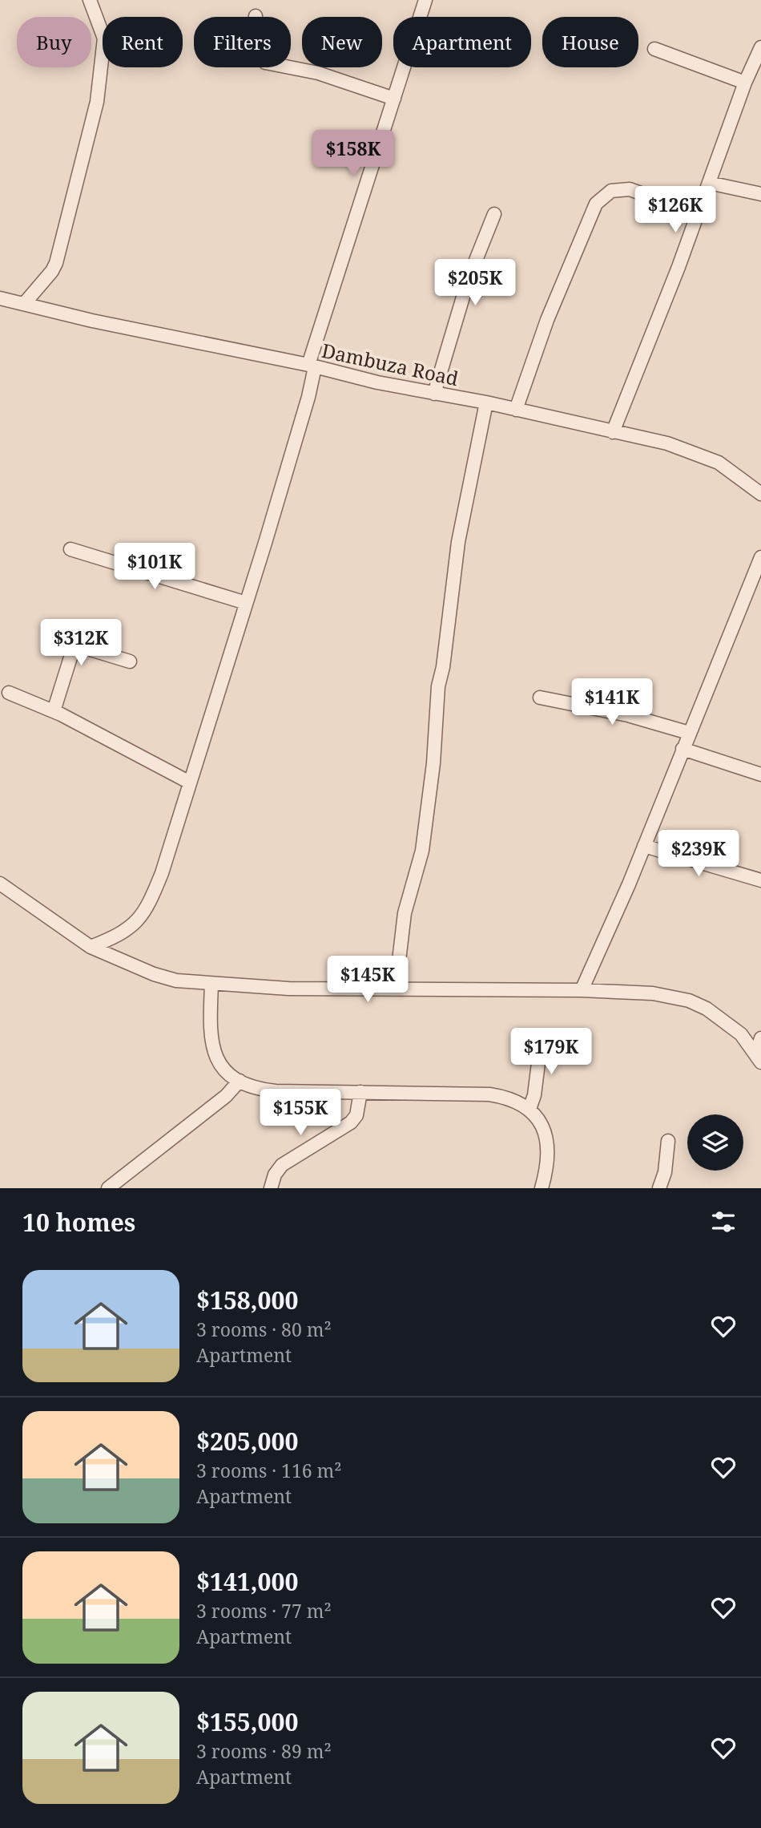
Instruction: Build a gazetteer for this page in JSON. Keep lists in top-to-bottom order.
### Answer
{
  "streets": {
    "street": ["Dambuza Road"]
  },
  "page": {
    "chip": [
      "Buy",
      "Rent",
      "Filters",
      "New",
      "Apartment",
      "House"
    ],
    "price": [
      "$158K",
      "$126K",
      "$205K",
      "$101K",
      "$312K",
      "$141K",
      "$239K",
      "$145K",
      "$179K",
      "$155K"
    ],
    "heading": "10 homes",
    "list": [
      {
        "name": "$158,000",
        "note": "3 rooms · 80 m² · Apartment"
      },
      {
        "name": "$205,000",
        "note": "3 rooms · 116 m² · Apartment"
      },
      {
        "name": "$141,000",
        "note": "3 rooms · 77 m² · Apartment"
      },
      {
        "name": "$155,000",
        "note": "3 rooms · 89 m² · Apartment"
      }
    ]
  }
}
